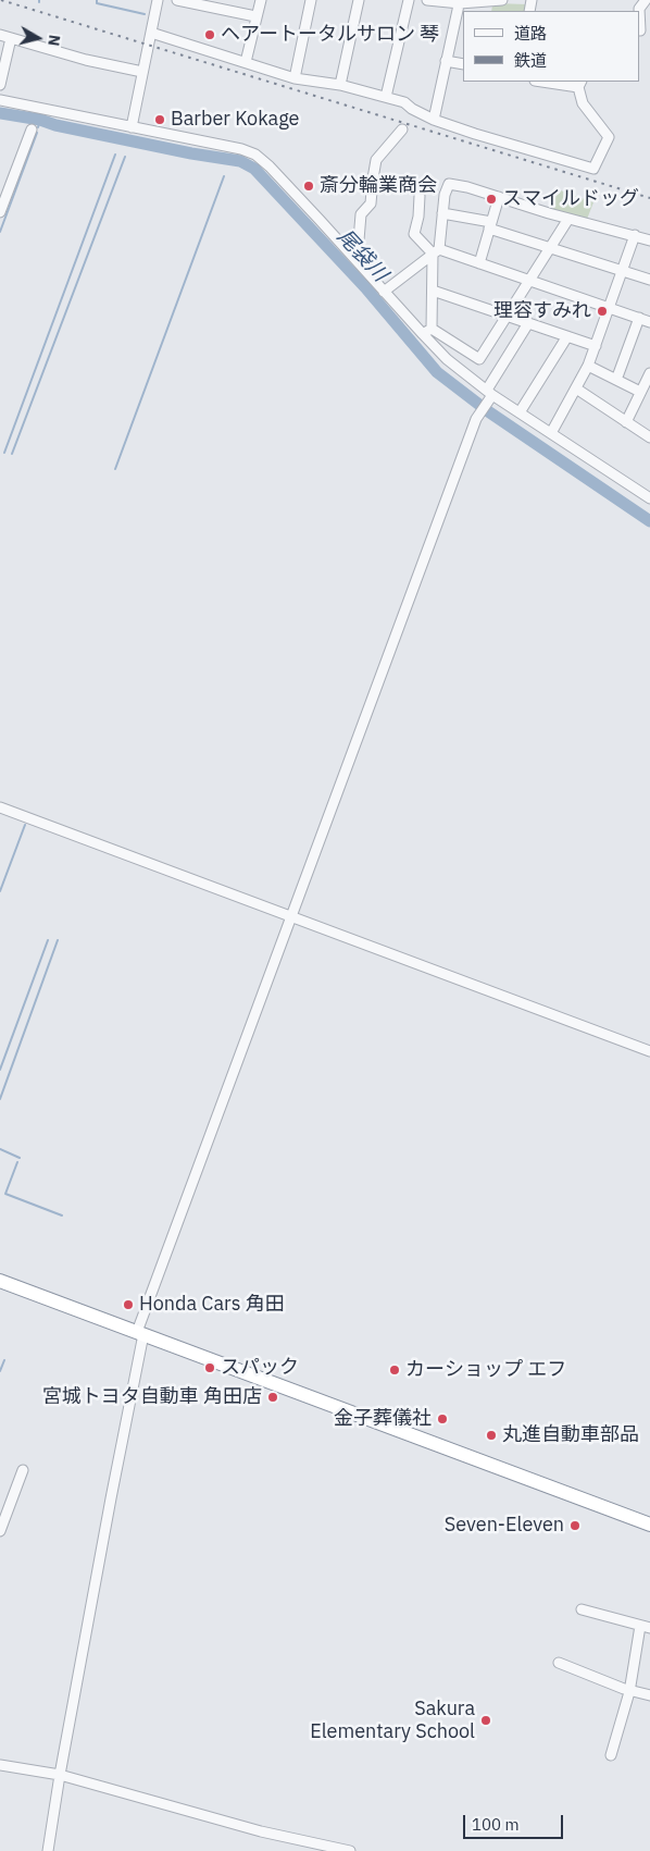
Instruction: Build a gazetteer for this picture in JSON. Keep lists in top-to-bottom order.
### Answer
{
  "water": ["尾袋川"],
  "places": [
    "ヘアートータルサロン 琴",
    "Barber Kokage",
    "斎分輪業商会",
    "スマイルドッグ",
    "理容すみれ",
    "Honda Cars 角田",
    "スパック",
    "カーショップ エフ",
    "宮城トヨタ自動車 角田店",
    "金子葬儀社",
    "丸進自動車部品",
    "Seven-Eleven",
    "Sakura Elementary School"
  ],
  "legend": ["道路", "鉄道"],
  "scale_bar": "100 m",
  "north": "right"
}
